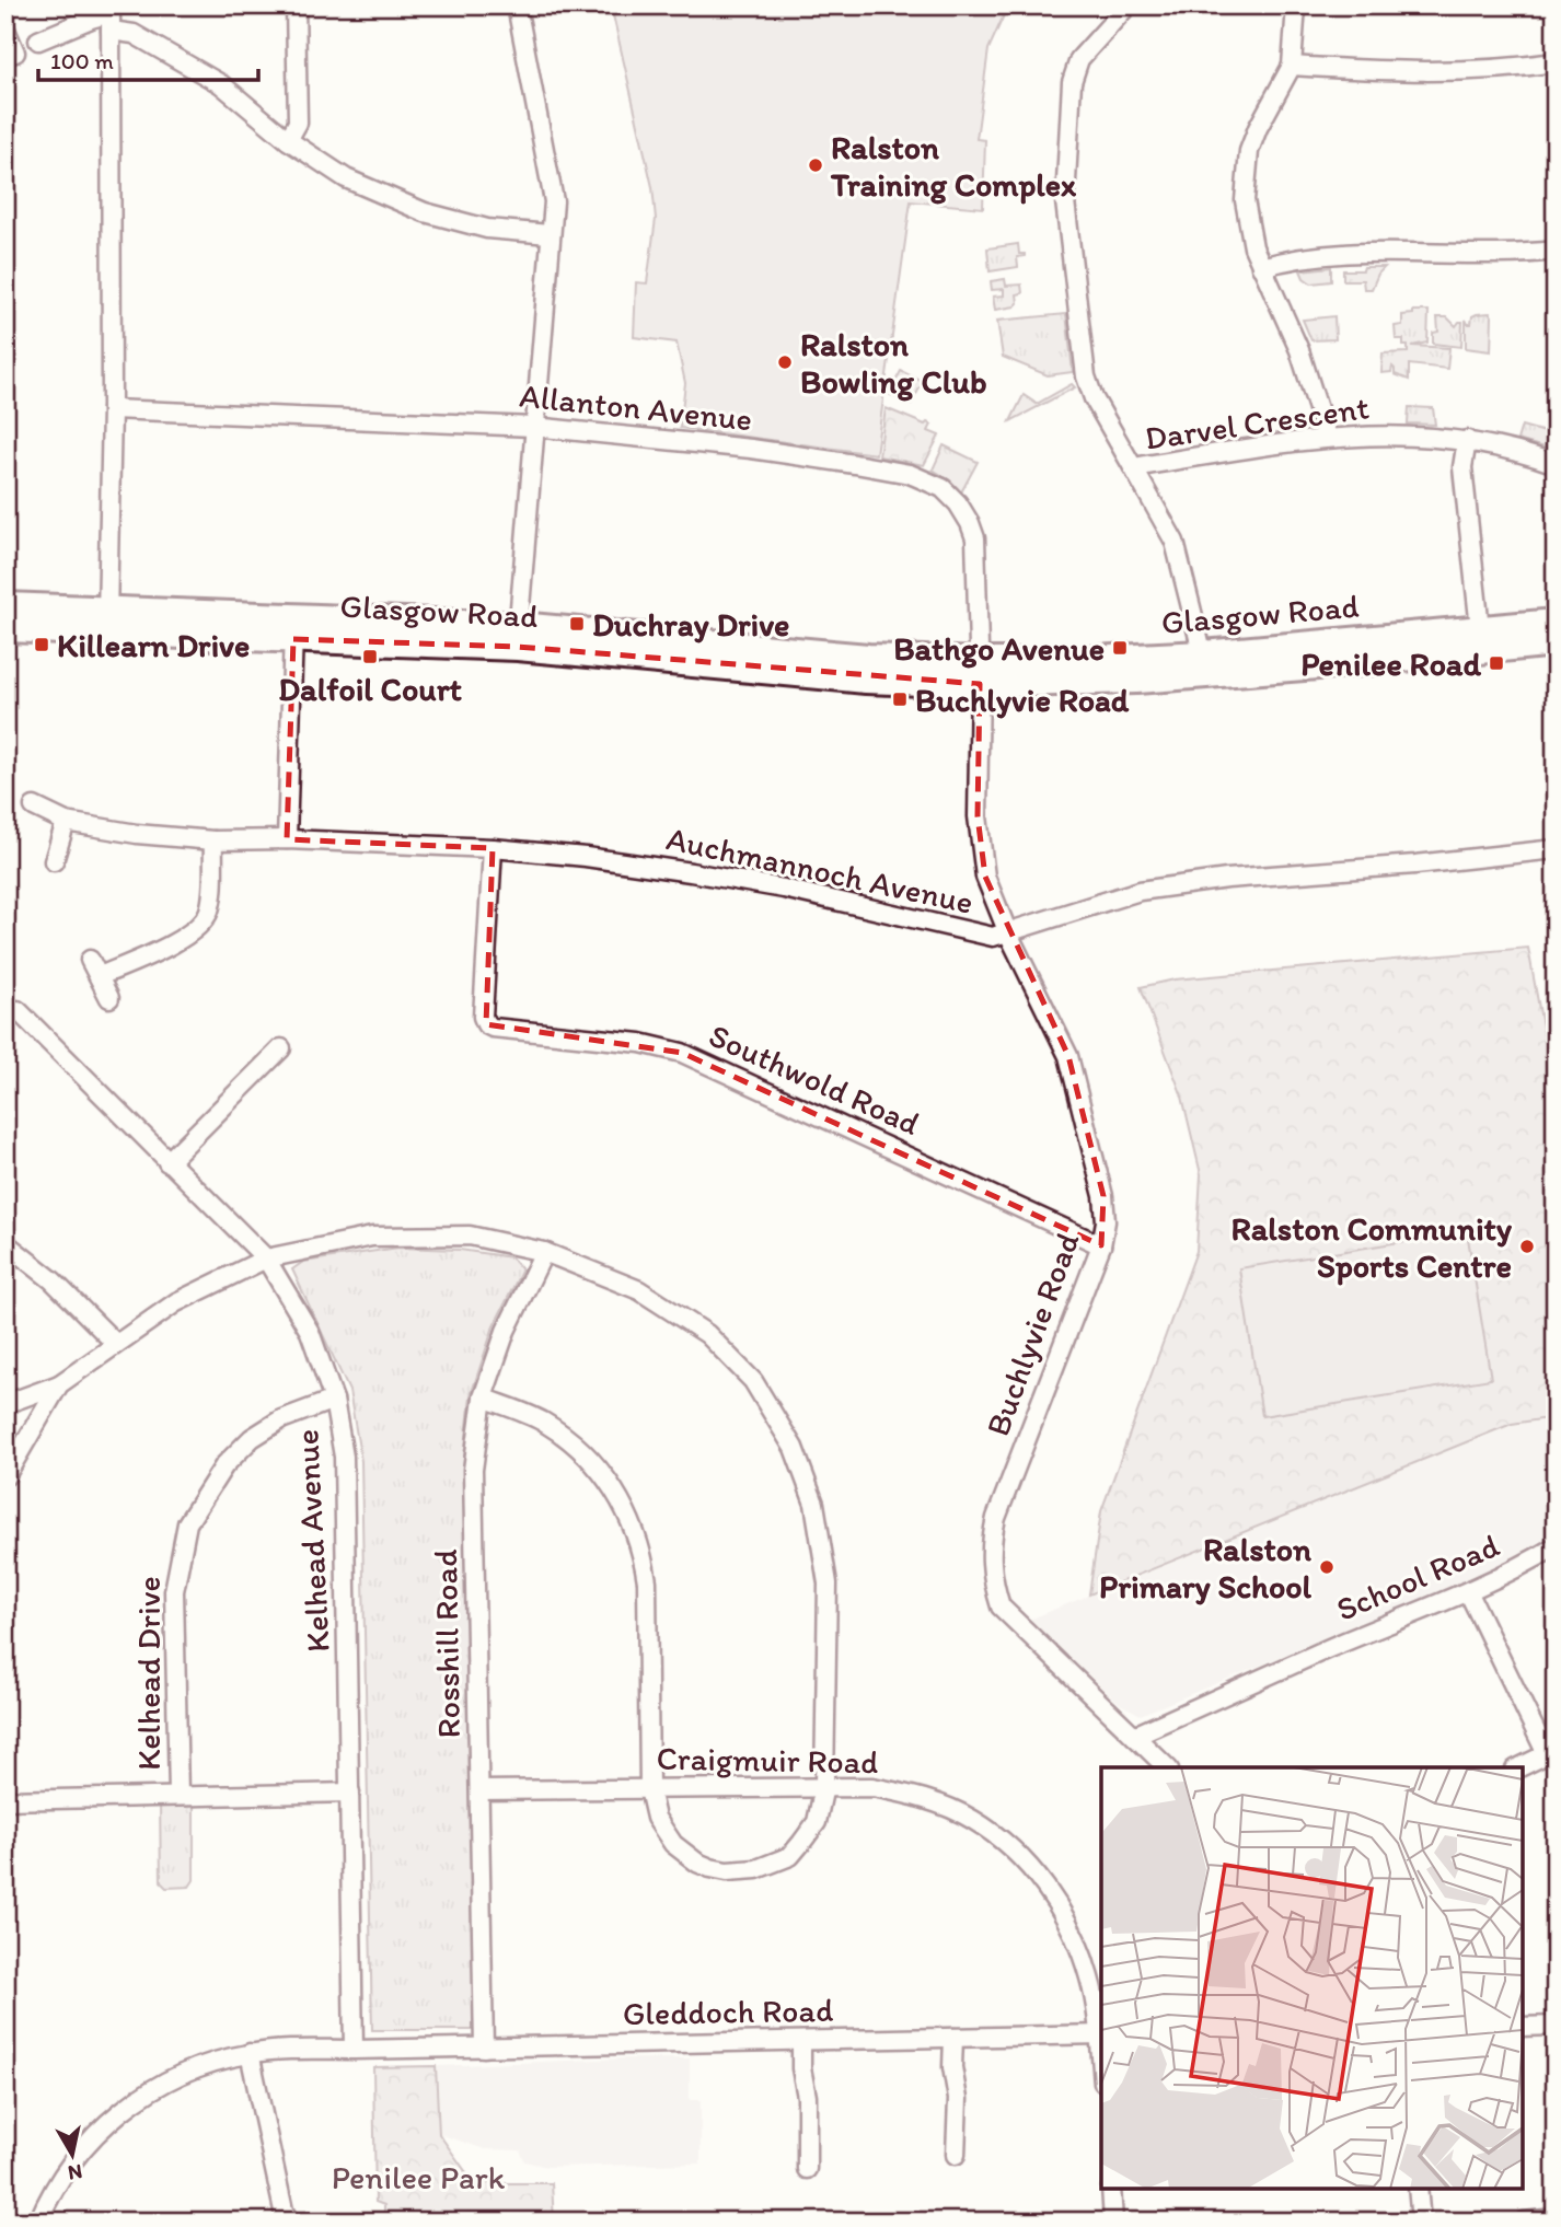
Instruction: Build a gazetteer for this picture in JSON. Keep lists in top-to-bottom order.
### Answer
{
  "streets": {
    "main road": ["Glasgow Road"],
    "street": [
      "Allanton Avenue",
      "Darvel Crescent",
      "Auchmannoch Avenue",
      "Southwold Road",
      "Buchlyvie Road",
      "Kelhead Avenue",
      "School Road",
      "Rosshill Road",
      "Kelhead Drive",
      "Craigmuir Road",
      "Gleddoch Road"
    ]
  },
  "crossings": [
    ["Allanton Avenue", "Glasgow Road"],
    ["Allanton Avenue", "Buchlyvie Road"],
    ["Darvel Crescent", "Glasgow Road"],
    ["Glasgow Road", "Buchlyvie Road"],
    ["Auchmannoch Avenue", "Southwold Road"],
    ["Auchmannoch Avenue", "Buchlyvie Road"],
    ["Southwold Road", "Buchlyvie Road"],
    ["Buchlyvie Road", "School Road"],
    ["Kelhead Avenue", "Kelhead Drive"],
    ["Kelhead Avenue", "Gleddoch Road"],
    ["Rosshill Road", "Craigmuir Road"],
    ["Rosshill Road", "Gleddoch Road"],
    ["Craigmuir Road", "Gleddoch Road"]
  ],
  "parks": ["Penilee Park"],
  "places": {
    "other": [
      "Ralston Training Complex",
      "Ralston Bowling Club",
      "Ralston Community Sports Centre",
      "Ralston Primary School"
    ],
    "transit": [
      "Duchray Drive",
      "Killearn Drive",
      "Bathgo Avenue",
      "Dalfoil Court",
      "Penilee Road",
      "Buchlyvie Road"
    ]
  },
  "scale_bar": "100 m",
  "north": "bottom"
}
